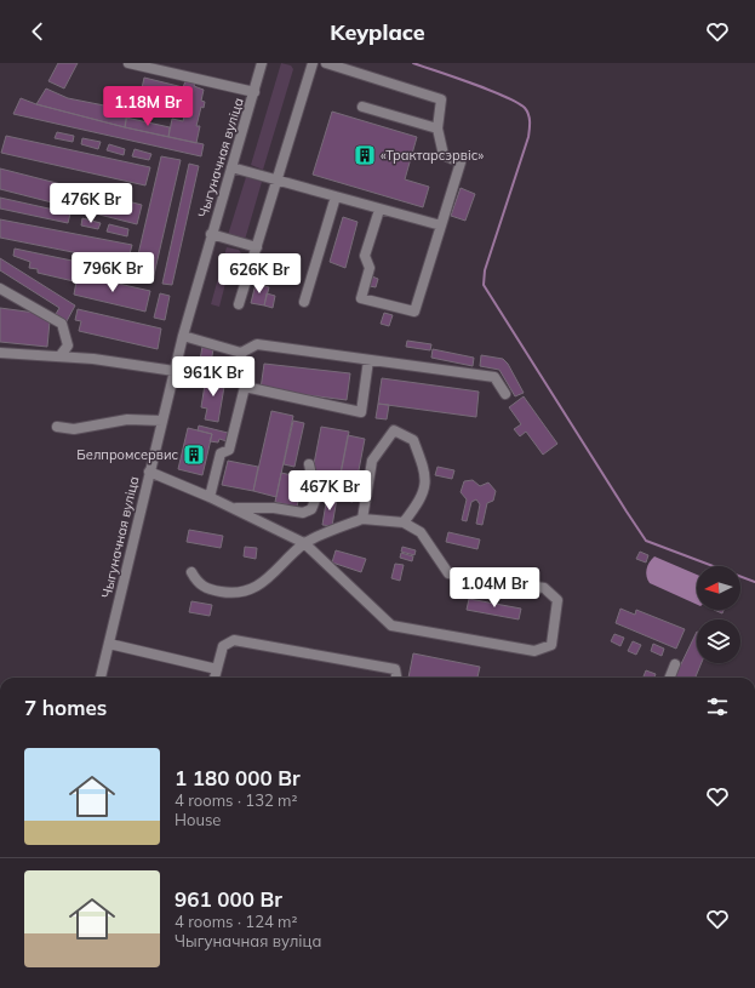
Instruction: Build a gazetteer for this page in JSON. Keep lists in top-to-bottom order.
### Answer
{
  "streets": {
    "street": ["Чыгуначная вуліца"]
  },
  "places": {
    "building": ["«Трактарсэрвіс»", "Белпромсервис"]
  },
  "north": "left",
  "page": {
    "header": "Keyplace",
    "price": [
      "1.18M Br",
      "476K Br",
      "796K Br",
      "626K Br",
      "961K Br",
      "467K Br",
      "1.04M Br"
    ],
    "heading": "7 homes",
    "list": [
      {
        "name": "1 180 000 Br",
        "note": "4 rooms · 132 m² · House"
      },
      {
        "name": "961 000 Br",
        "note": "4 rooms · 124 m² · Чыгуначная вуліца"
      }
    ]
  }
}
